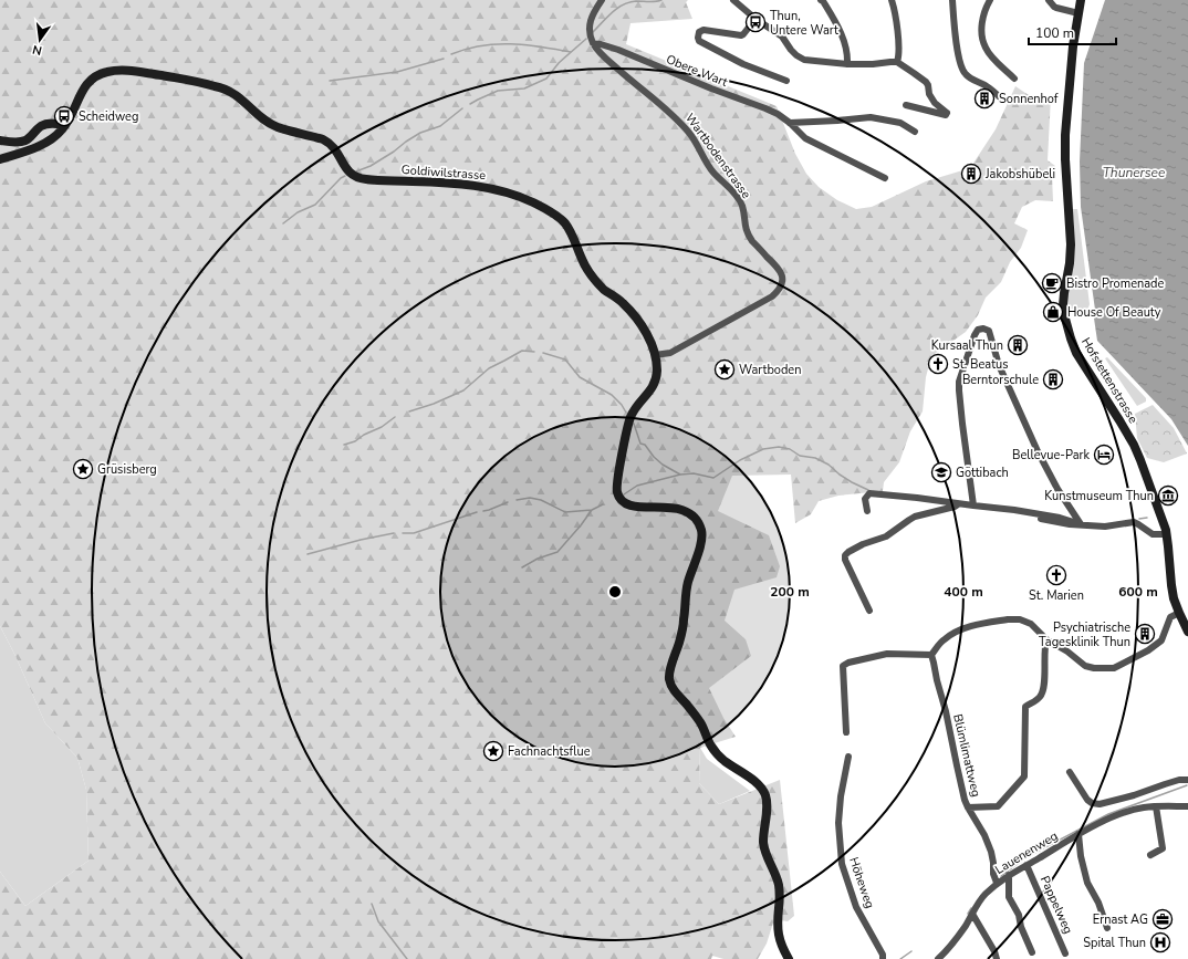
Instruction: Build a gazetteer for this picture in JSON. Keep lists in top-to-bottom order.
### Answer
{
  "streets": {
    "street": [
      "Obere Wart",
      "Wartbodenstrasse",
      "Goldiwilstrasse",
      "Hofstettenstrasse",
      "Blümlimattweg",
      "Lauenenweg",
      "Höheweg",
      "Pappelweg"
    ]
  },
  "crossings": [
    ["Obere Wart", "Wartbodenstrasse"],
    ["Wartbodenstrasse", "Goldiwilstrasse"],
    ["Blümlimattweg", "Lauenenweg"],
    ["Lauenenweg", "Pappelweg"]
  ],
  "water": ["Thunersee"],
  "places": {
    "bus stop": ["Thun, Untere Wart", "Scheidweg"],
    "building": [
      "Sonnenhof",
      "Jakobshübeli",
      "Kursaal Thun",
      "Berntorschule",
      "Psychiatrische Tagesklinik Thun"
    ],
    "cafe": ["Bistro Promenade"],
    "shop": ["House Of Beauty"],
    "church": ["St. Beatus", "St. Marien"],
    "place": ["Wartboden", "Grüsisberg", "Fachnachtsflue"],
    "hotel": ["Bellevue-Park"],
    "school or university": ["Göttibach"],
    "museum": ["Kunstmuseum Thun"],
    "office": ["Ernast AG"],
    "hospital": ["Spital Thun"]
  },
  "scale_bar": "100 m",
  "north": "bottom",
  "rings": ["200 m", "400 m", "600 m"]
}
